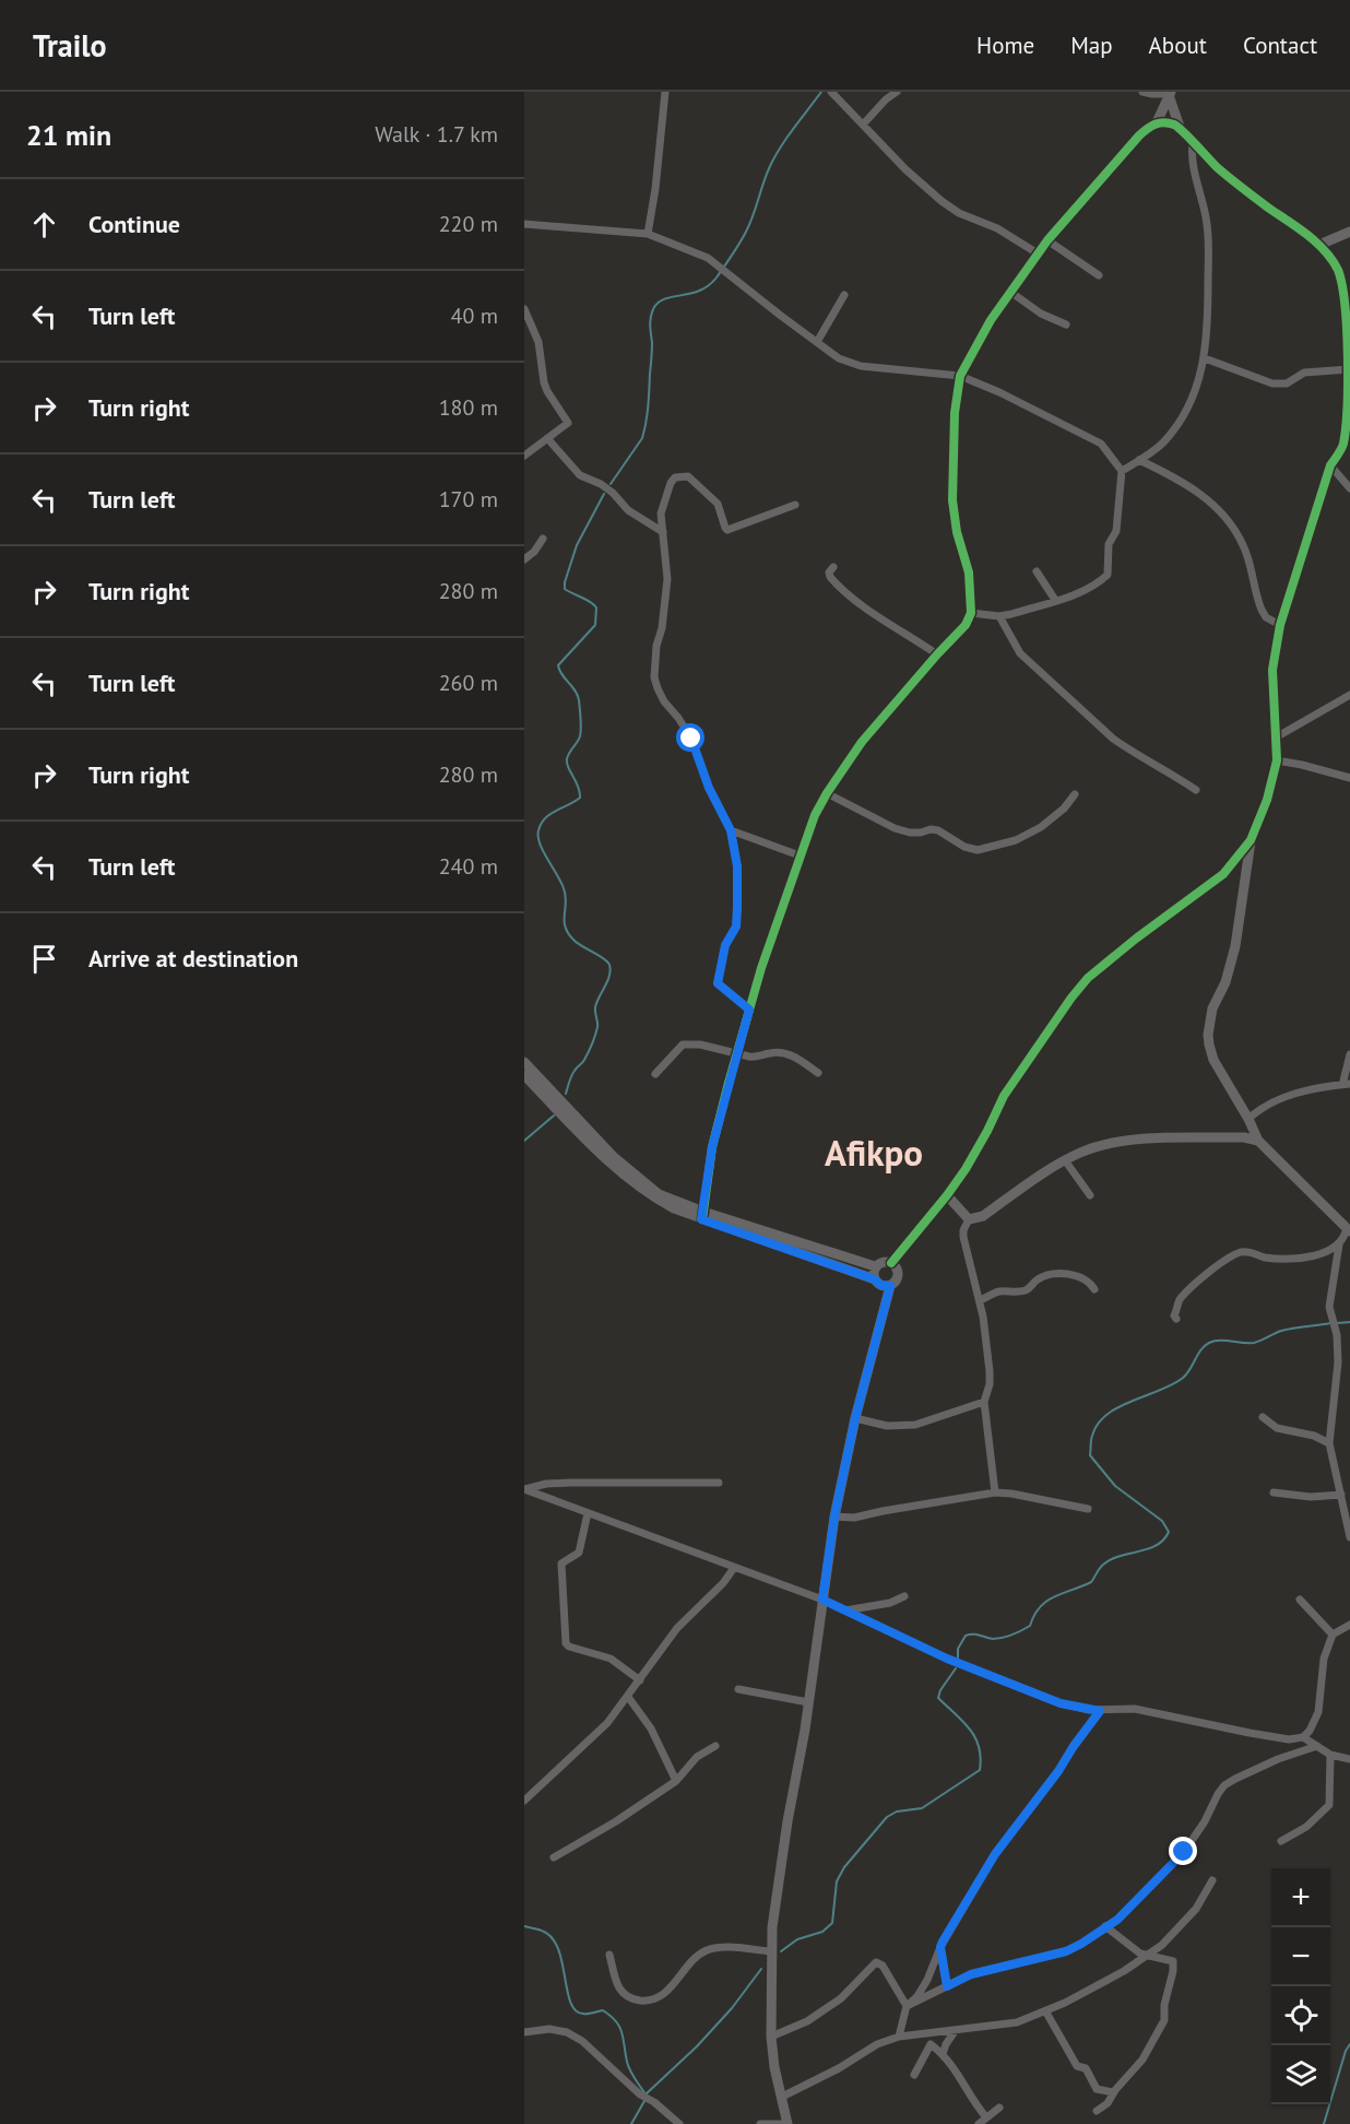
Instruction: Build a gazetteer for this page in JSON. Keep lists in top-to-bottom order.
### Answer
{
  "districts": ["Afikpo"],
  "page": {
    "header": "Trailo",
    "nav": [
      "Home",
      "Map",
      "About",
      "Contact"
    ],
    "heading": ["21 min", "Walk · 1.7 km"],
    "list": [
      ["Continue", "220 m"],
      ["Turn left", "40 m"],
      ["Turn right", "180 m"],
      ["Turn left", "170 m"],
      ["Turn right", "280 m"],
      ["Turn left", "260 m"],
      ["Turn right", "280 m"],
      ["Turn left", "240 m"],
      "Arrive at destination"
    ],
    "map_buttons": ["+", "−"]
  }
}
